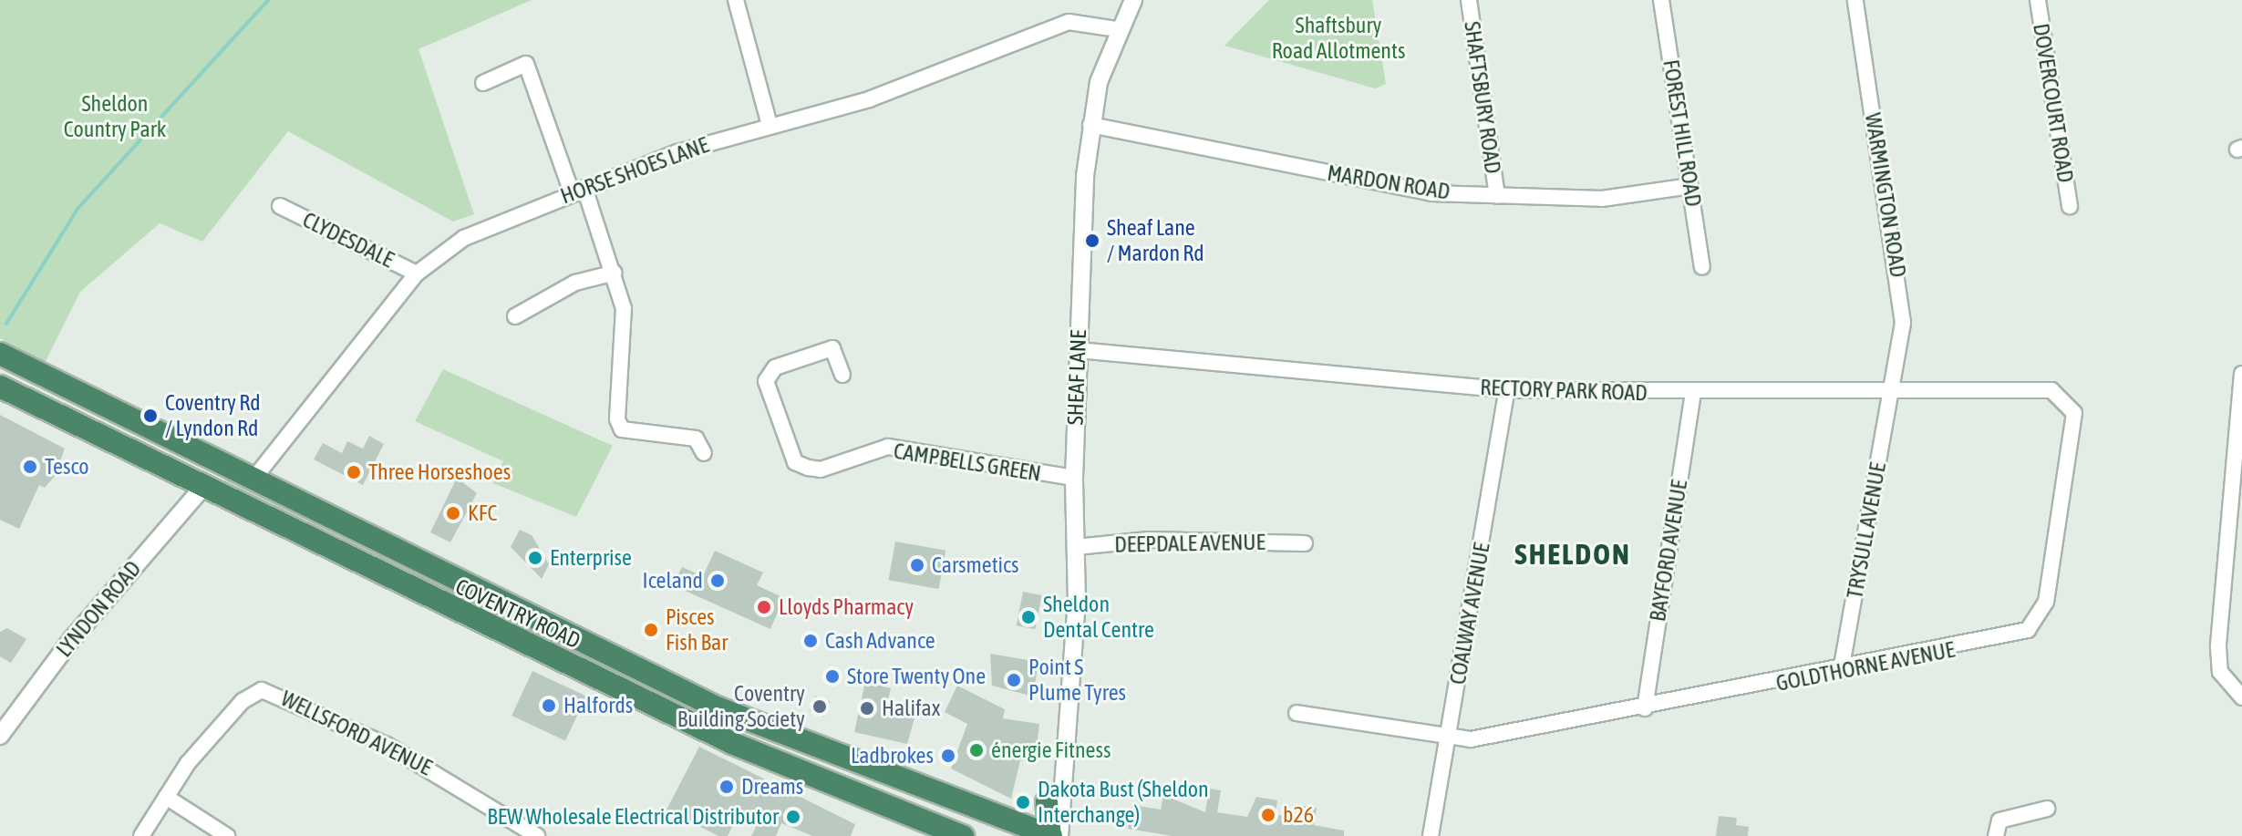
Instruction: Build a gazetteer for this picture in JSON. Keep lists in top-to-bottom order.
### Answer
{
  "streets": {
    "highway": ["COVENTRY ROAD"],
    "street": [
      "SHAFTSBURY ROAD",
      "DOVERCOURT ROAD",
      "FOREST HILL ROAD",
      "HORSE SHOES LANE",
      "MARDON ROAD",
      "WARMINGTON ROAD",
      "CLYDESDALE",
      "SHEAF LANE",
      "RECTORY PARK ROAD",
      "CAMPBELLS GREEN",
      "TRYSULL AVENUE",
      "DEEPDALE AVENUE",
      "BAYFORD AVENUE",
      "LYNDON ROAD",
      "COALWAY AVENUE",
      "GOLDTHORNE AVENUE",
      "WELLSFORD AVENUE"
    ]
  },
  "crossings": [
    ["SHAFTSBURY ROAD", "MARDON ROAD"],
    ["FOREST HILL ROAD", "MARDON ROAD"],
    ["HORSE SHOES LANE", "CLYDESDALE"],
    ["HORSE SHOES LANE", "SHEAF LANE"],
    ["HORSE SHOES LANE", "COVENTRY ROAD"],
    ["MARDON ROAD", "SHEAF LANE"],
    ["WARMINGTON ROAD", "RECTORY PARK ROAD"],
    ["WARMINGTON ROAD", "TRYSULL AVENUE"],
    ["SHEAF LANE", "RECTORY PARK ROAD"],
    ["SHEAF LANE", "CAMPBELLS GREEN"],
    ["SHEAF LANE", "DEEPDALE AVENUE"],
    ["RECTORY PARK ROAD", "TRYSULL AVENUE"],
    ["RECTORY PARK ROAD", "BAYFORD AVENUE"],
    ["RECTORY PARK ROAD", "COALWAY AVENUE"],
    ["RECTORY PARK ROAD", "GOLDTHORNE AVENUE"],
    ["TRYSULL AVENUE", "GOLDTHORNE AVENUE"],
    ["BAYFORD AVENUE", "GOLDTHORNE AVENUE"],
    ["LYNDON ROAD", "COVENTRY ROAD"],
    ["COALWAY AVENUE", "GOLDTHORNE AVENUE"]
  ],
  "districts": ["SHELDON"],
  "parks": ["Shaftsbury Road Allotments", "Sheldon Country Park"],
  "places": [
    "Sheaf Lane / Mardon Rd",
    "Coventry Rd / Lyndon Rd",
    "Tesco",
    "Three Horseshoes",
    "KFC",
    "Enterprise",
    "Carsmetics",
    "Iceland",
    "Lloyds Pharmacy",
    "Sheldon Dental Centre",
    "Pisces Fish Bar",
    "Cash Advance",
    "Store Twenty One",
    "Point S Plume Tyres",
    "Halfords",
    "Coventry Building Society",
    "Halifax",
    "énergie Fitness",
    "Ladbrokes",
    "Dreams",
    "Dakota Bust (Sheldon Interchange)",
    "b26",
    "BEW Wholesale Electrical Distributor"
  ]
}
